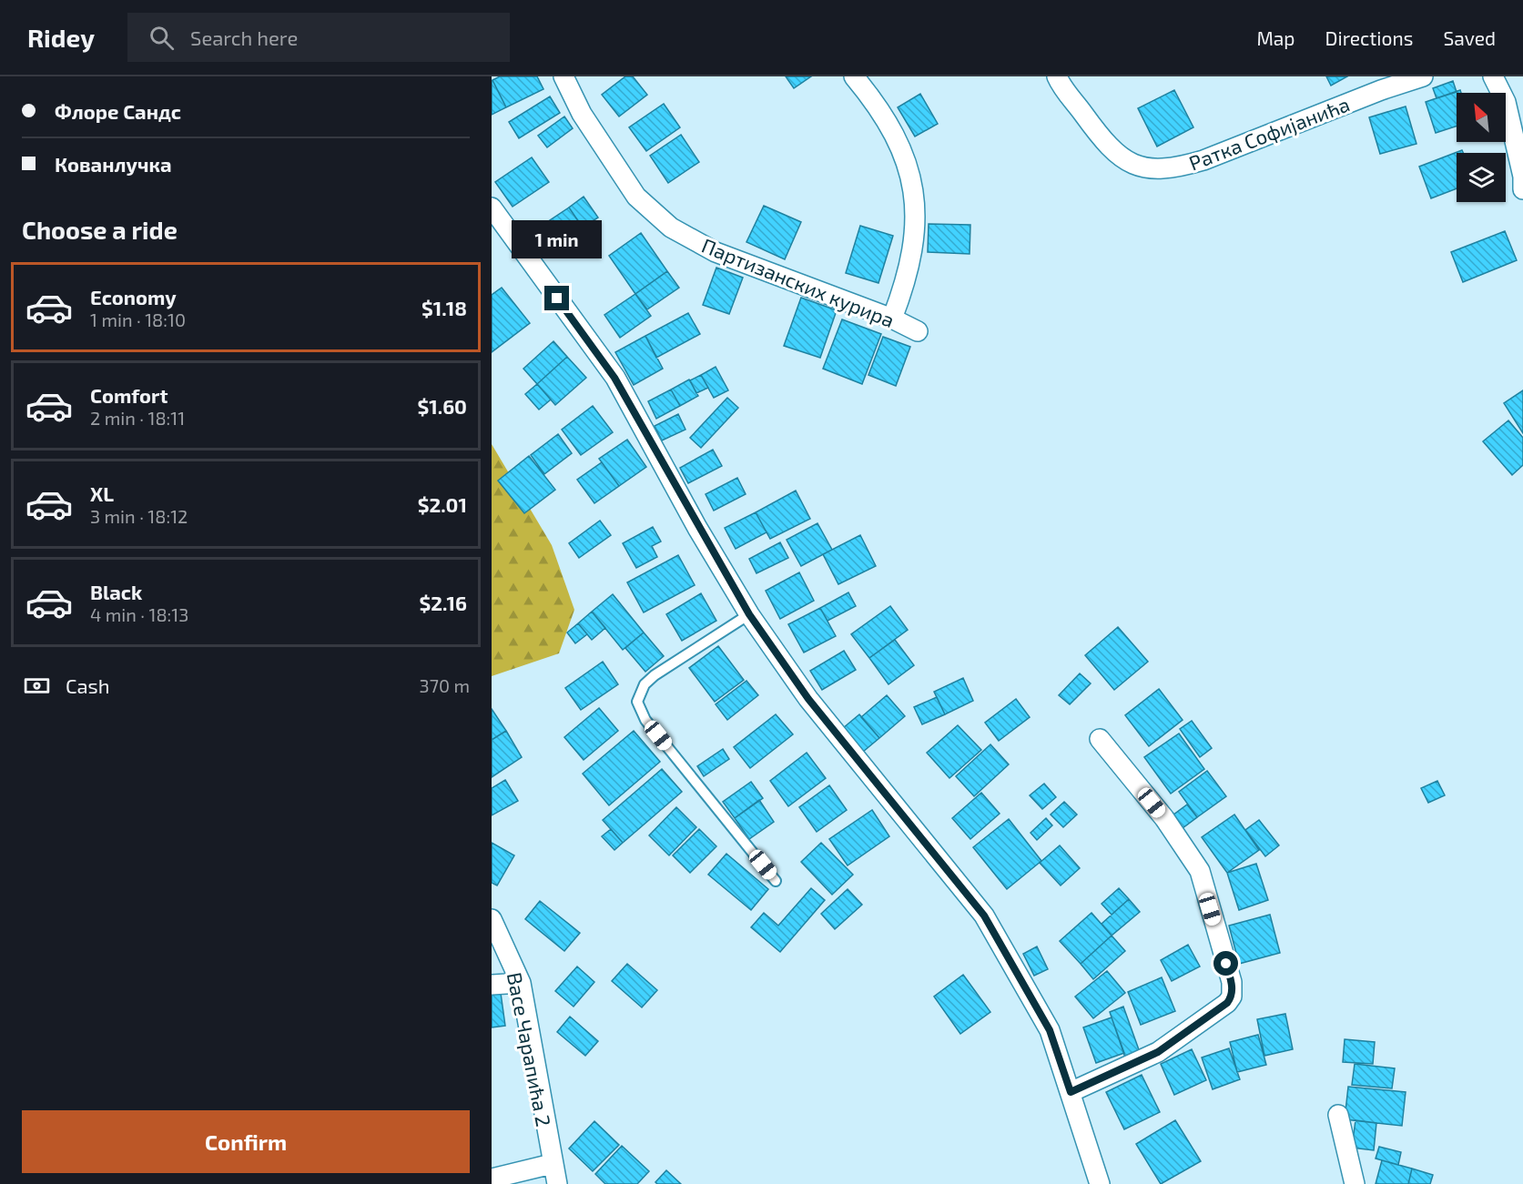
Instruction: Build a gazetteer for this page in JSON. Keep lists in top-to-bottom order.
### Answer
{
  "streets": {
    "street": ["Ратка Софијанића", "Партизанских курира", "Васе Чарапића 2"]
  },
  "north": "top left",
  "page": {
    "header": "Ridey",
    "search": "Search here",
    "nav": ["Map", "Directions", "Saved"],
    "banner": ["Флоре Сандс", "Кованлучка"],
    "heading": "Choose a ride",
    "bubble": "1 min",
    "list": [
      {
        "name": "Economy",
        "note": "1 min · 18:10",
        "value": "$1.18"
      },
      {
        "name": "Comfort",
        "note": "2 min · 18:11",
        "value": "$1.60"
      },
      {
        "name": "XL",
        "note": "3 min · 18:12",
        "value": "$2.01"
      },
      {
        "name": "Black",
        "note": "4 min · 18:13",
        "value": "$2.16"
      }
    ],
    "pay": ["Cash", "370 m"],
    "buttons": "Confirm"
  }
}
